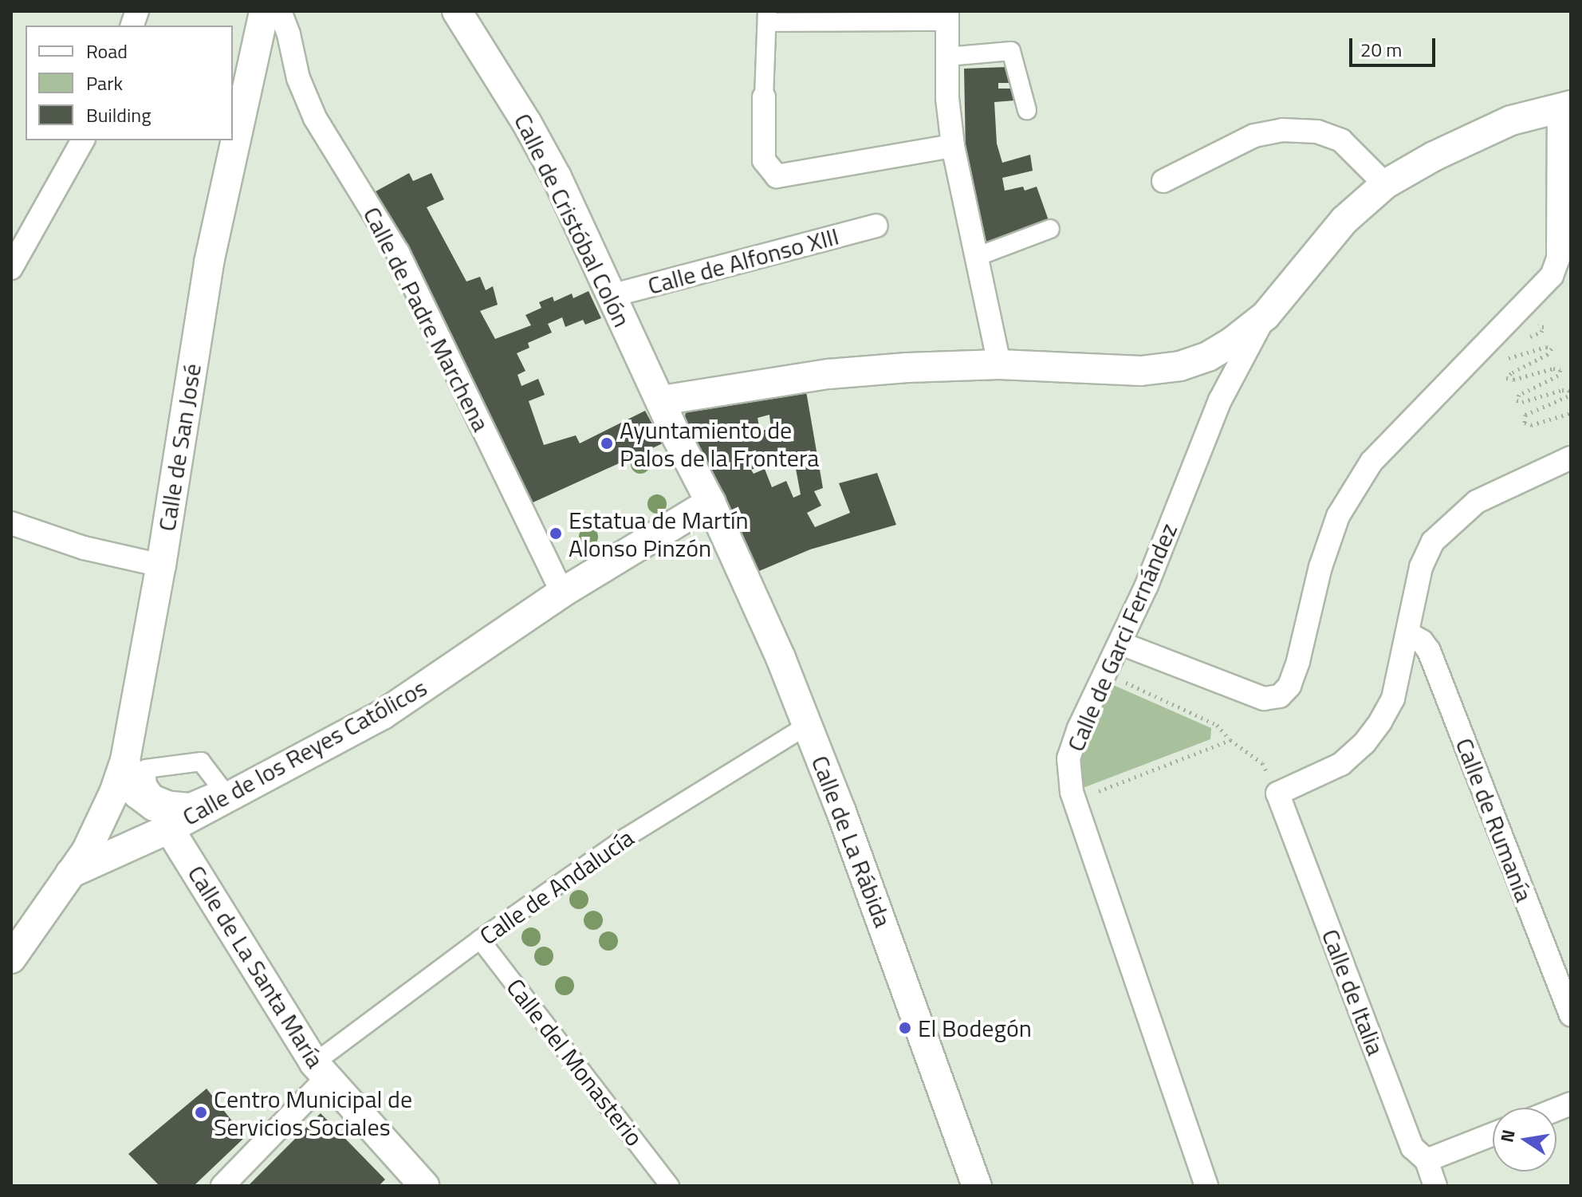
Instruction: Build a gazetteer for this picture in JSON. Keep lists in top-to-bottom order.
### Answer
{
  "streets": {
    "street": [
      "Calle de Cristóbal Colón",
      "Calle de Alfonso XIII",
      "Calle de Padre Marchena",
      "Calle de San José",
      "Calle de Garci Fernández",
      "Calle de los Reyes Católicos",
      "Calle de Rumanía",
      "Calle de La Rábida",
      "Calle de Andalucía",
      "Calle de La Santa María",
      "Calle de Italia",
      "Calle del Monasterio"
    ]
  },
  "crossings": [
    ["Calle de Cristóbal Colón", "Calle de Alfonso XIII"],
    ["Calle de Cristóbal Colón", "Calle de los Reyes Católicos"],
    ["Calle de Cristóbal Colón", "Calle de La Rábida"],
    ["Calle de Padre Marchena", "Calle de los Reyes Católicos"],
    ["Calle de San José", "Calle de los Reyes Católicos"],
    ["Calle de los Reyes Católicos", "Calle de La Rábida"],
    ["Calle de los Reyes Católicos", "Calle de La Santa María"],
    ["Calle de La Rábida", "Calle de Andalucía"],
    ["Calle de Andalucía", "Calle de La Santa María"],
    ["Calle de Andalucía", "Calle del Monasterio"]
  ],
  "places": [
    "Ayuntamiento de Palos de la Frontera",
    "Estatua de Martín Alonso Pinzón",
    "El Bodegón",
    "Centro Municipal de Servicios Sociales"
  ],
  "legend": ["Road", "Park", "Building"],
  "scale_bar": "20 m",
  "north": "left"
}
